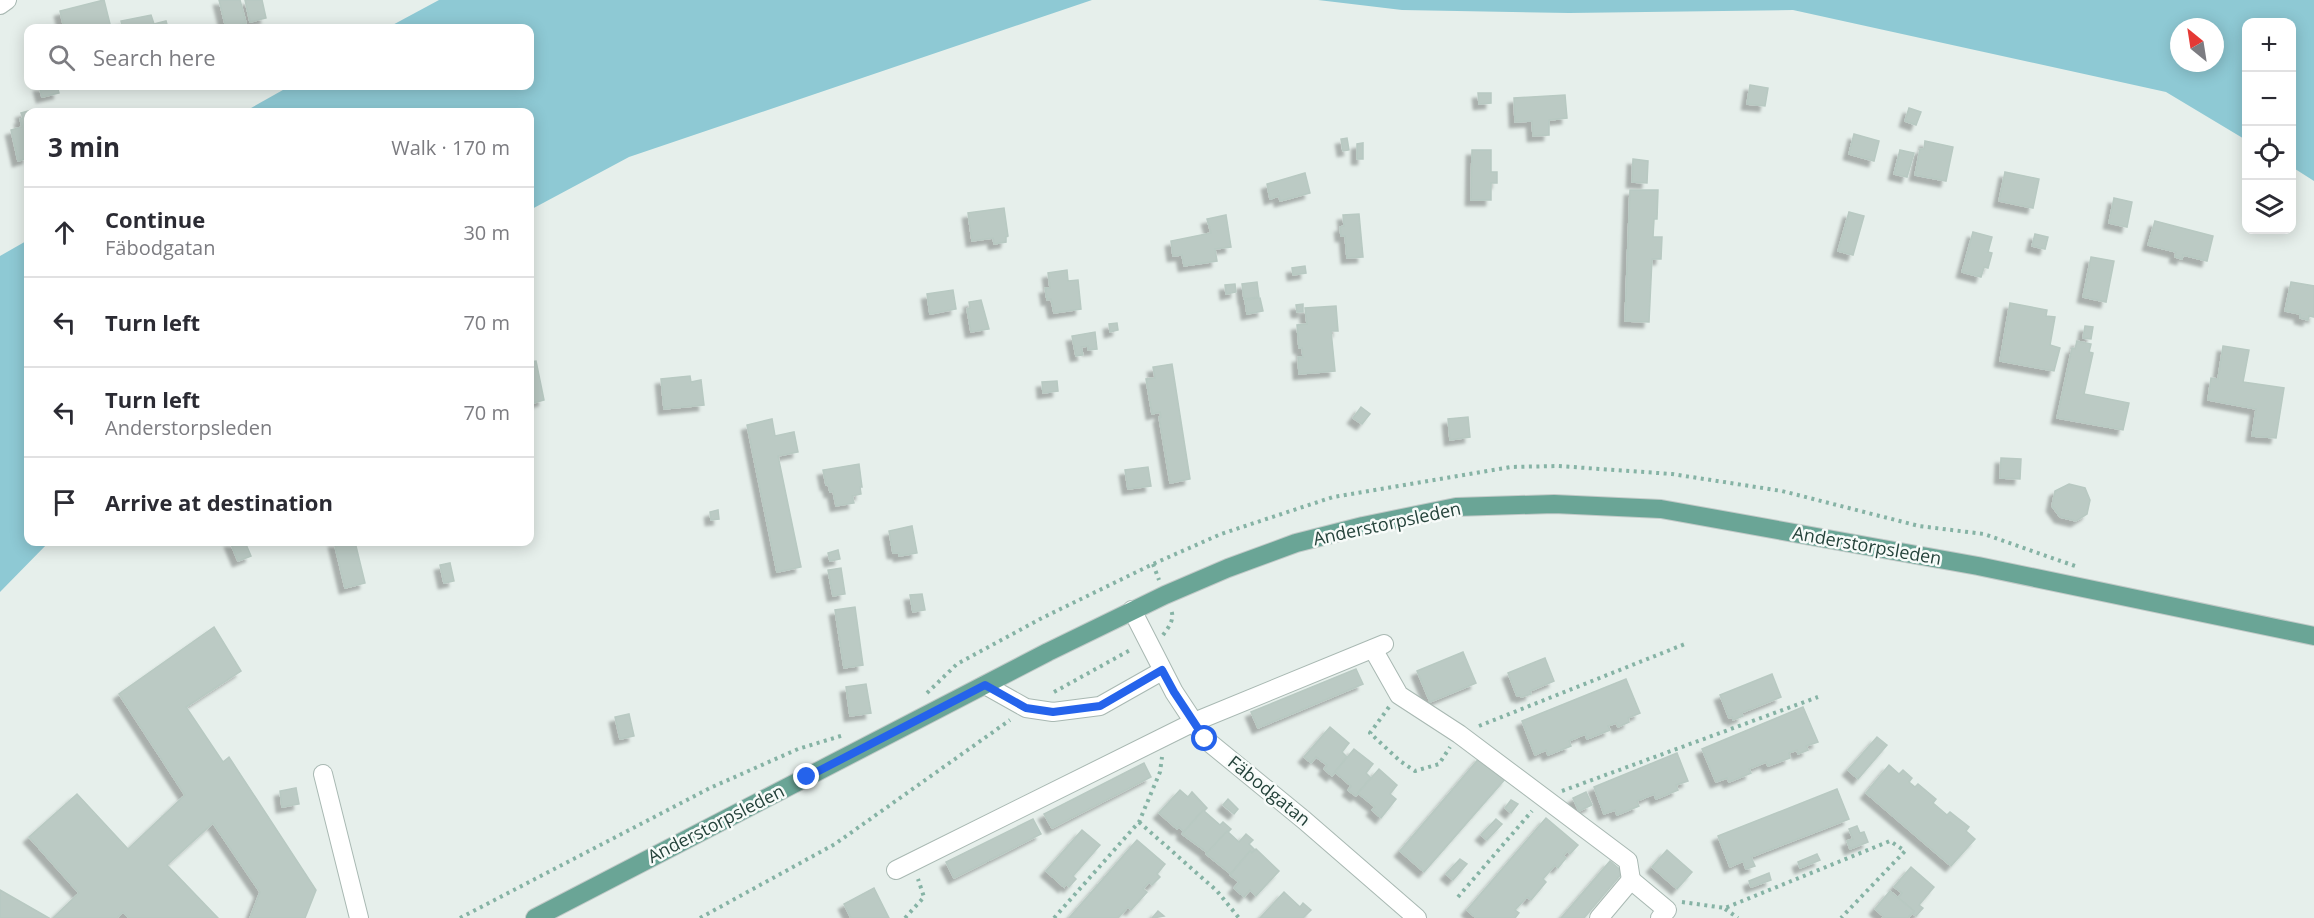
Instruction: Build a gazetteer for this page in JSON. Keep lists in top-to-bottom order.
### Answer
{
  "streets": {
    "main road": ["Anderstorpsleden"],
    "street": ["Fäbodgatan"]
  },
  "crossings": [
    ["Anderstorpsleden", "Fäbodgatan"]
  ],
  "north": "top left",
  "page": {
    "map_buttons": ["+", "−"],
    "search": "Search here",
    "heading": ["3 min", "Walk · 170 m"],
    "list": [
      ["Continue", "Fäbodgatan", "30 m"],
      ["Turn left", "70 m"],
      ["Turn left", "Anderstorpsleden", "70 m"],
      "Arrive at destination"
    ]
  }
}
